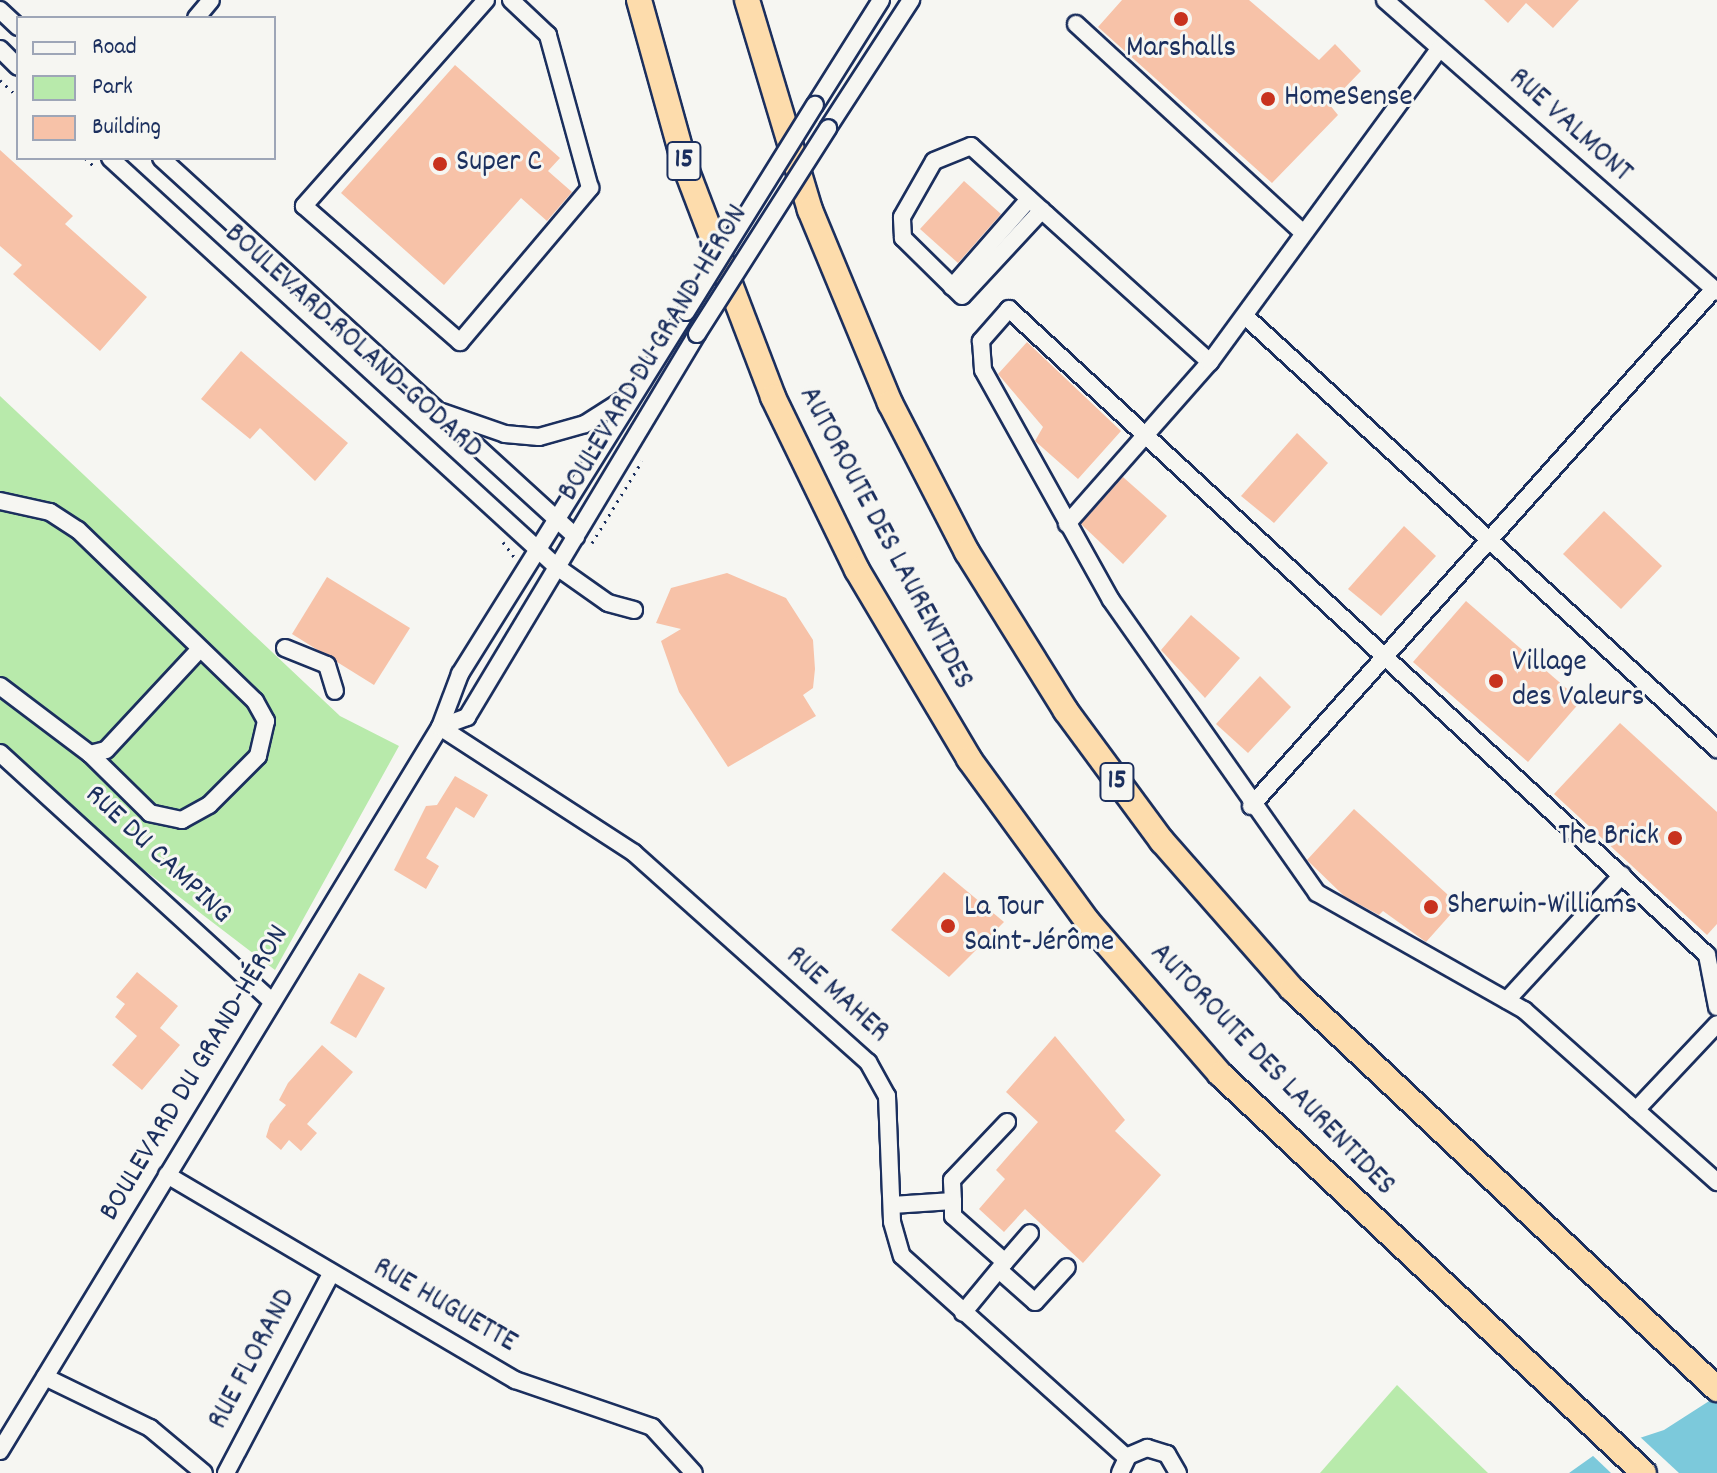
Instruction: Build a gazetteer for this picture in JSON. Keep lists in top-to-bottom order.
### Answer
{
  "streets": {
    "highway": ["15", "AUTOROUTE DES LAURENTIDES"],
    "street": [
      "RUE VALMONT",
      "BOULEVARD ROLAND-GODARD",
      "BOULEVARD DU GRAND-HÉRON",
      "RUE DU CAMPING",
      "RUE MAHER",
      "RUE HUGUETTE",
      "RUE FLORAND"
    ]
  },
  "crossings": [
    ["BOULEVARD ROLAND-GODARD", "BOULEVARD DU GRAND-HÉRON"],
    ["BOULEVARD DU GRAND-HÉRON", "RUE DU CAMPING"],
    ["BOULEVARD DU GRAND-HÉRON", "RUE MAHER"],
    ["BOULEVARD DU GRAND-HÉRON", "RUE HUGUETTE"],
    ["RUE HUGUETTE", "RUE FLORAND"]
  ],
  "places": [
    "Marshalls",
    "HomeSense",
    "Super C",
    "Village des Valeurs",
    "The Brick",
    "Sherwin-Williams",
    "La Tour Saint-Jérôme"
  ],
  "legend": ["Road", "Park", "Building"]
}
